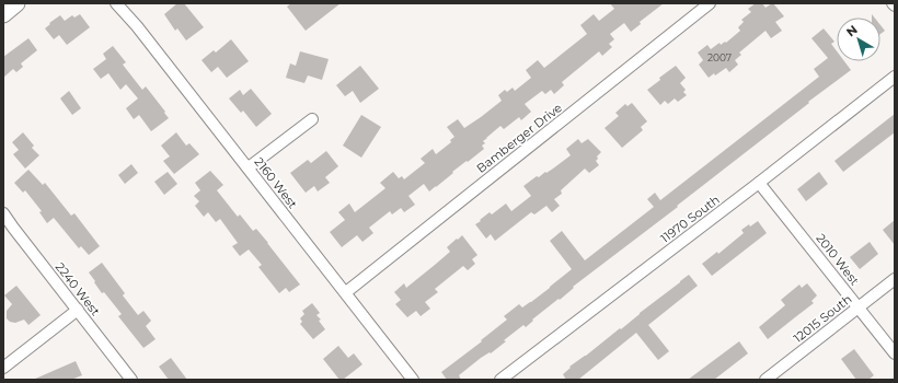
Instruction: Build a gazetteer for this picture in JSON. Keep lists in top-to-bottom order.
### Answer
{
  "streets": {
    "street": [
      "Bamberger Drive",
      "2160 West",
      "11970 South",
      "2010 West",
      "2240 West",
      "12015 South"
    ]
  },
  "crossings": [
    ["Bamberger Drive", "2160 West"],
    ["11970 South", "2010 West"],
    ["2010 West", "12015 South"]
  ],
  "house_numbers": ["2007"],
  "north": "top left"
}
